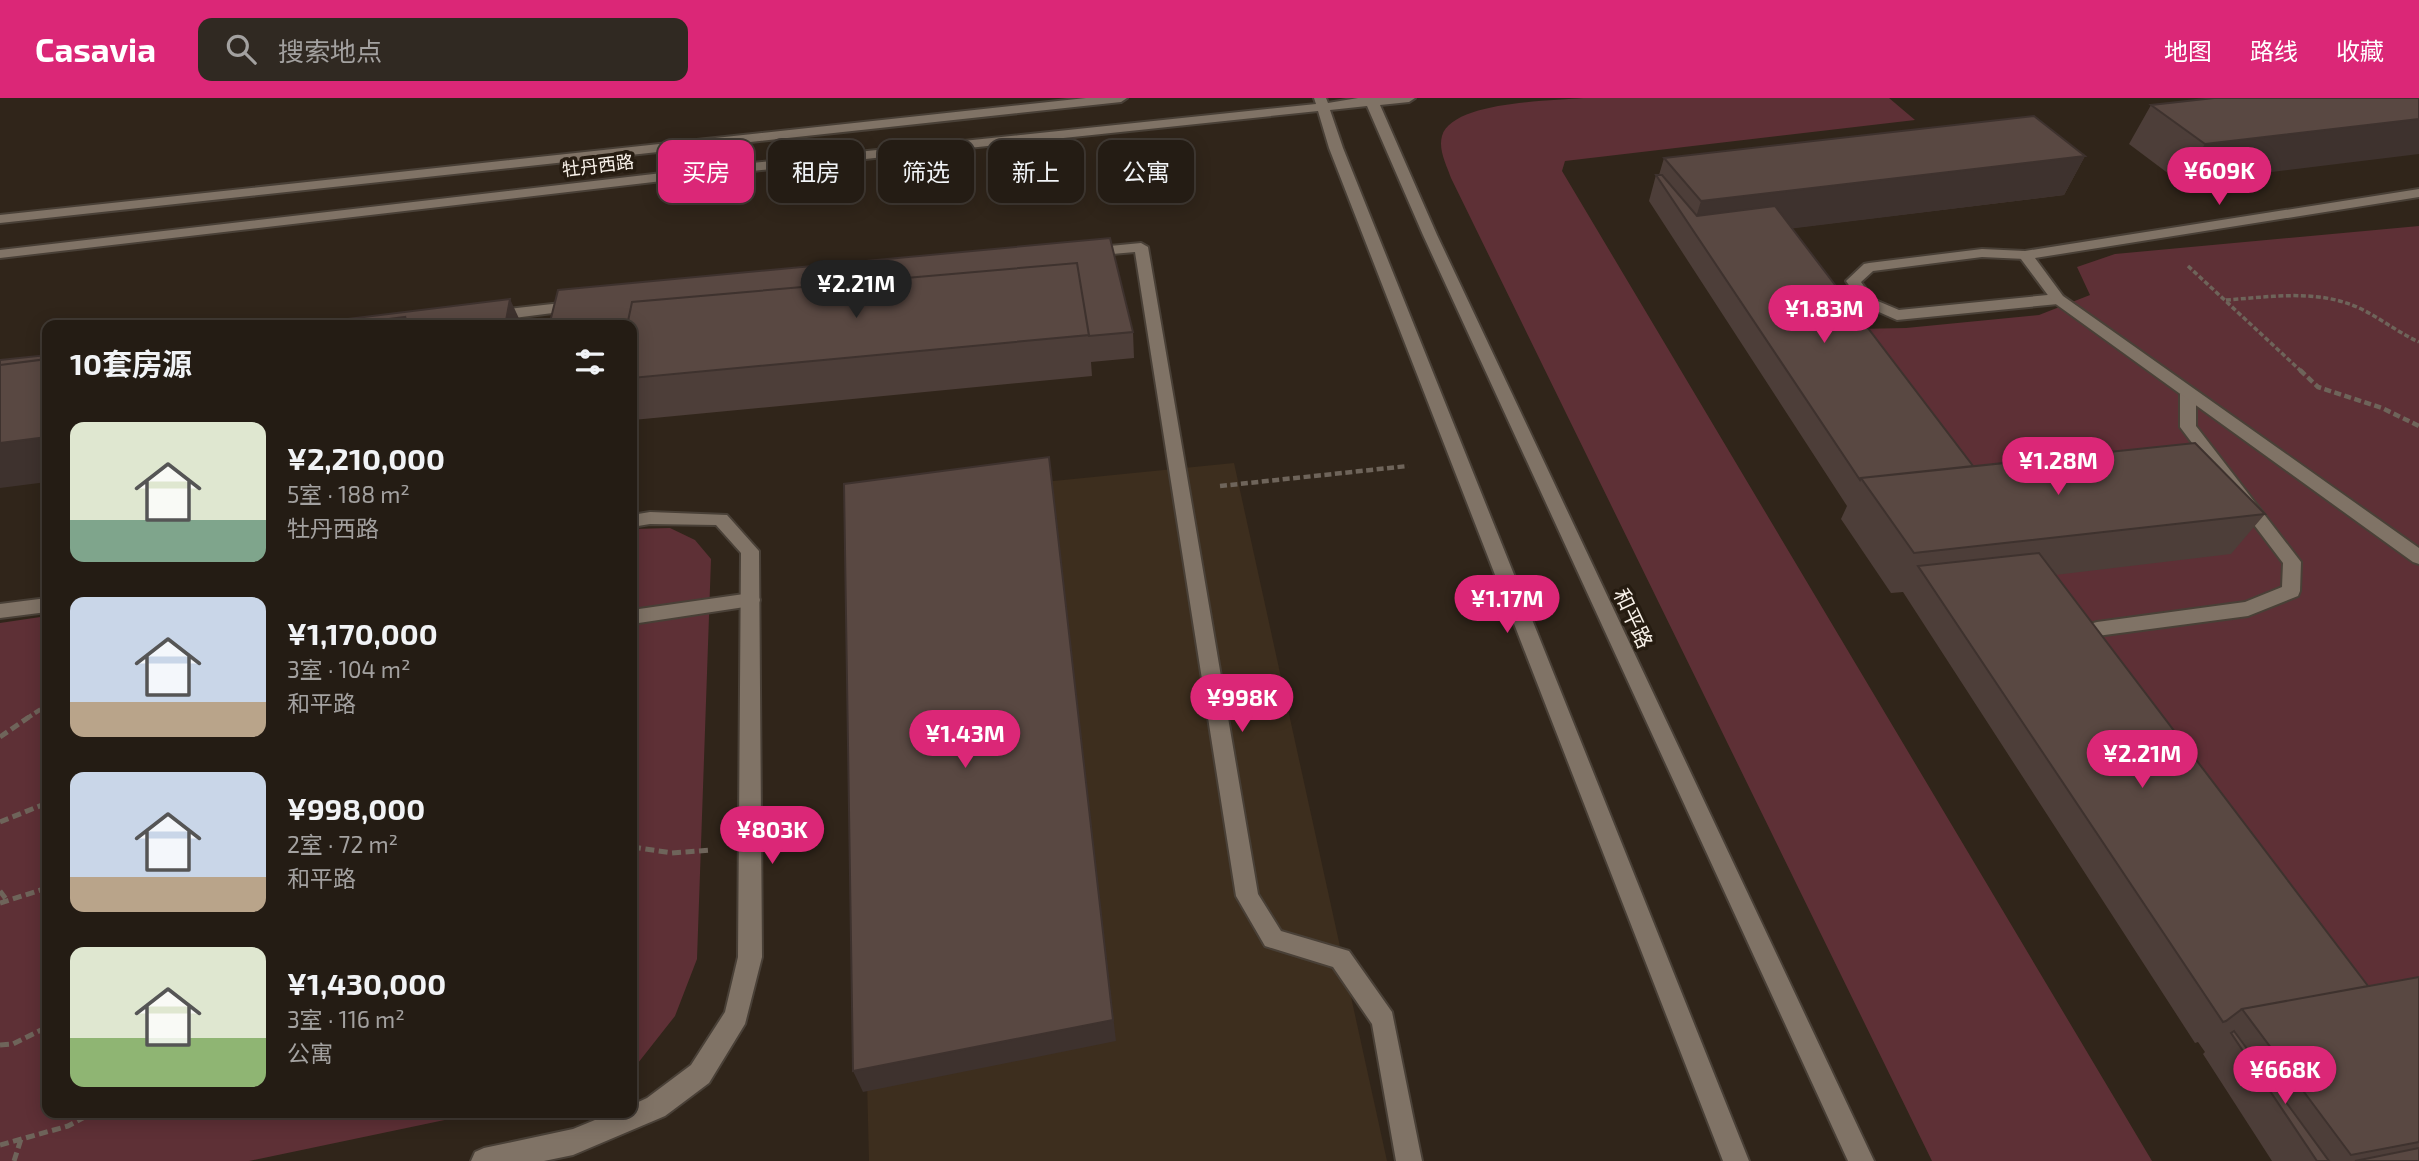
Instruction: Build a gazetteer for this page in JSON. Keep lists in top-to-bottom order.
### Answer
{
  "streets": {
    "street": ["牡丹西路", "和平路"]
  },
  "crossings": [
    ["牡丹西路", "和平路"]
  ],
  "page": {
    "header": "Casavia",
    "search": "搜索地点",
    "nav": ["地图", "路线", "收藏"],
    "chip": [
      "买房",
      "租房",
      "筛选",
      "新上",
      "公寓"
    ],
    "price": [
      "¥609K",
      "¥2.21M",
      "¥1.83M",
      "¥1.28M",
      "¥1.17M",
      "¥998K",
      "¥1.43M",
      "¥2.21M",
      "¥803K",
      "¥668K"
    ],
    "heading": "10套房源",
    "list": [
      {
        "name": "¥2,210,000",
        "note": "5室 · 188 m² · 牡丹西路"
      },
      {
        "name": "¥1,170,000",
        "note": "3室 · 104 m² · 和平路"
      },
      {
        "name": "¥998,000",
        "note": "2室 · 72 m² · 和平路"
      },
      {
        "name": "¥1,430,000",
        "note": "3室 · 116 m² · 公寓"
      }
    ]
  }
}
